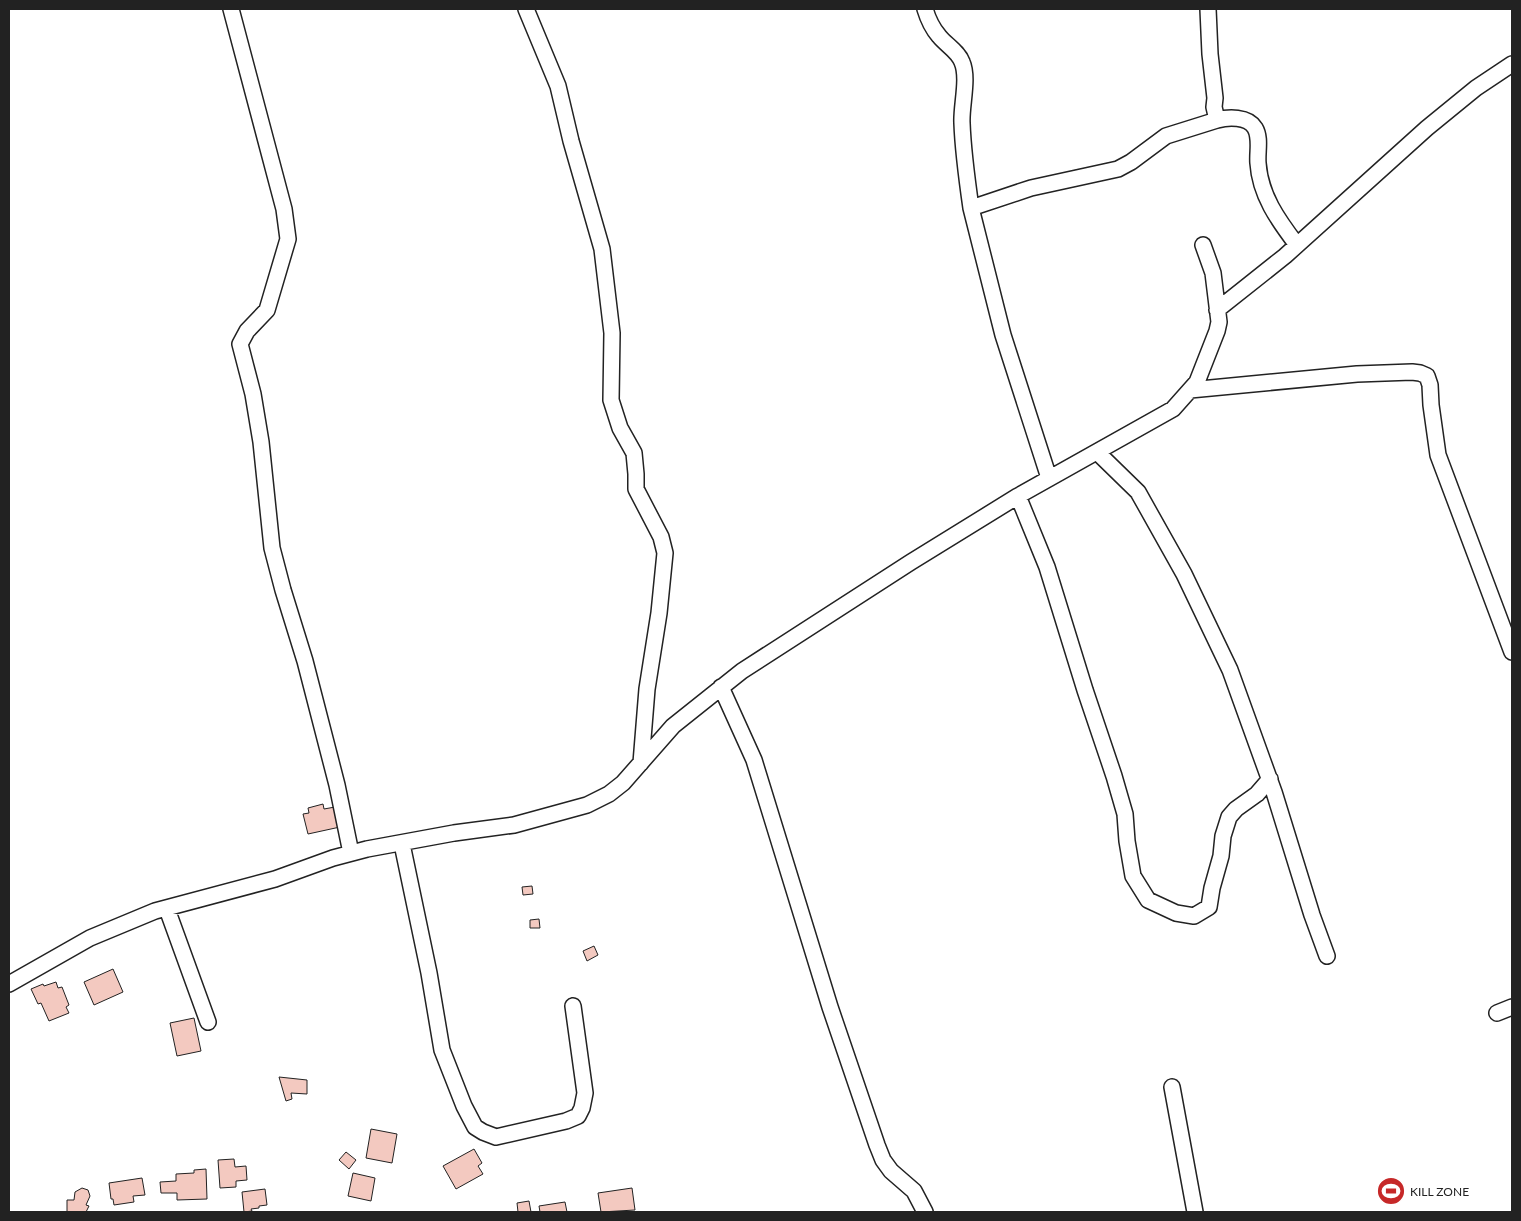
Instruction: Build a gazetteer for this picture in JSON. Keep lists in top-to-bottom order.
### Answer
{
  "places": {
    "sports": ["KILL ZONE"]
  }
}
